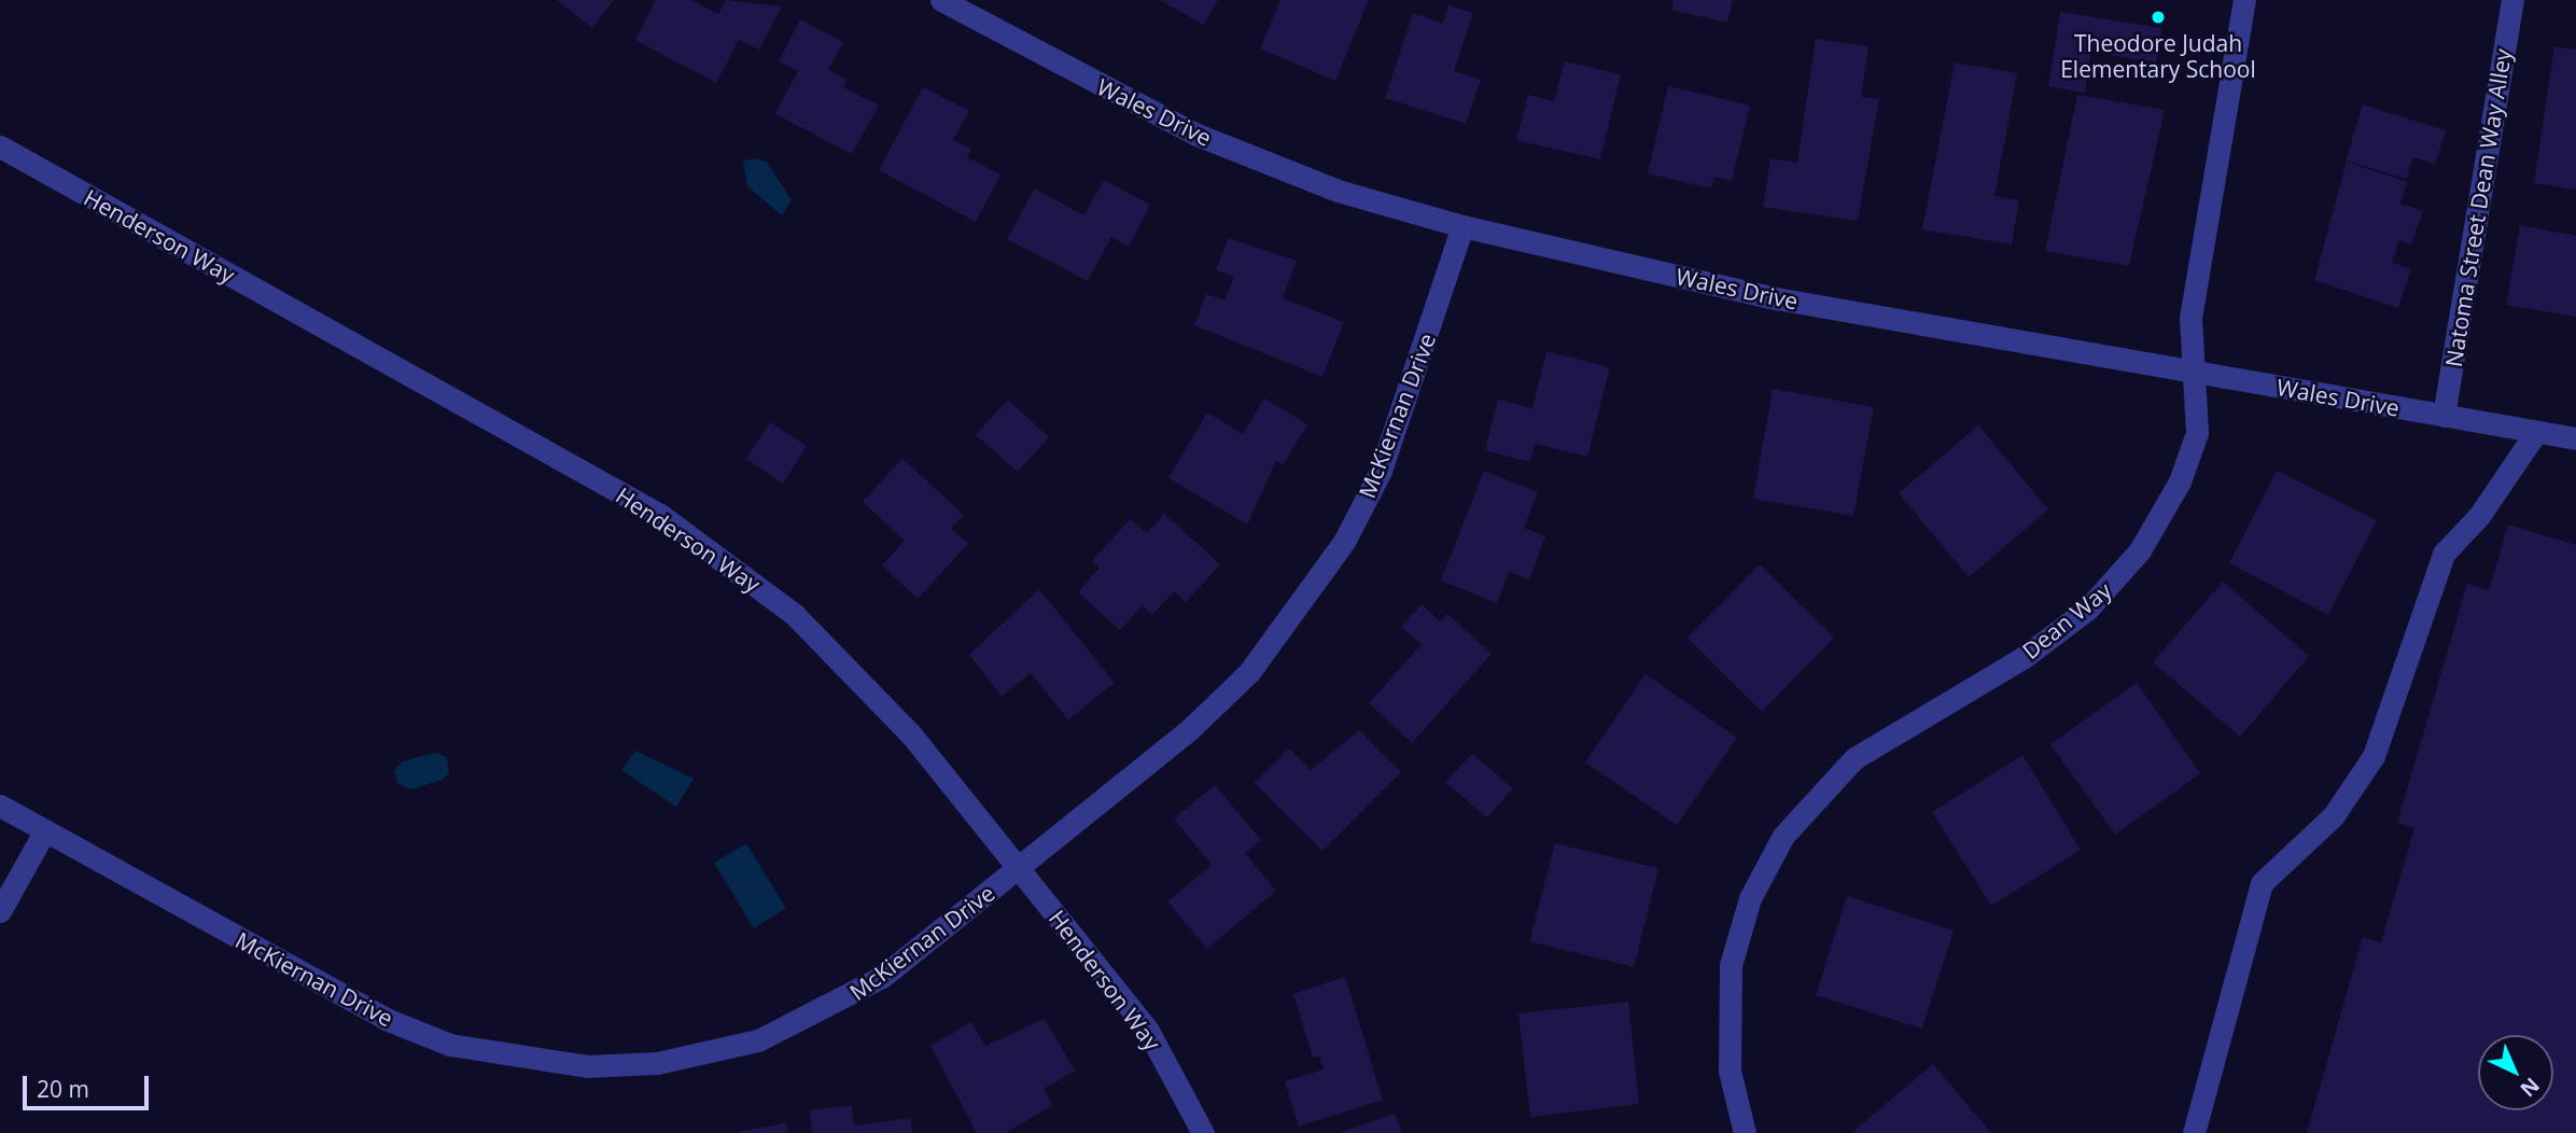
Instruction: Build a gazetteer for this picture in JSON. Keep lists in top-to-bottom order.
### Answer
{
  "streets": {
    "street": [
      "Wales Drive",
      "Natoma Street Dean Way Alley",
      "Henderson Way",
      "McKiernan Drive",
      "Dean Way"
    ]
  },
  "crossings": [
    ["Wales Drive", "Natoma Street Dean Way Alley"],
    ["Wales Drive", "McKiernan Drive"],
    ["Wales Drive", "Dean Way"],
    ["Henderson Way", "McKiernan Drive"]
  ],
  "places": ["Theodore Judah Elementary School"],
  "scale_bar": "20 m",
  "north": "bottom right"
}
